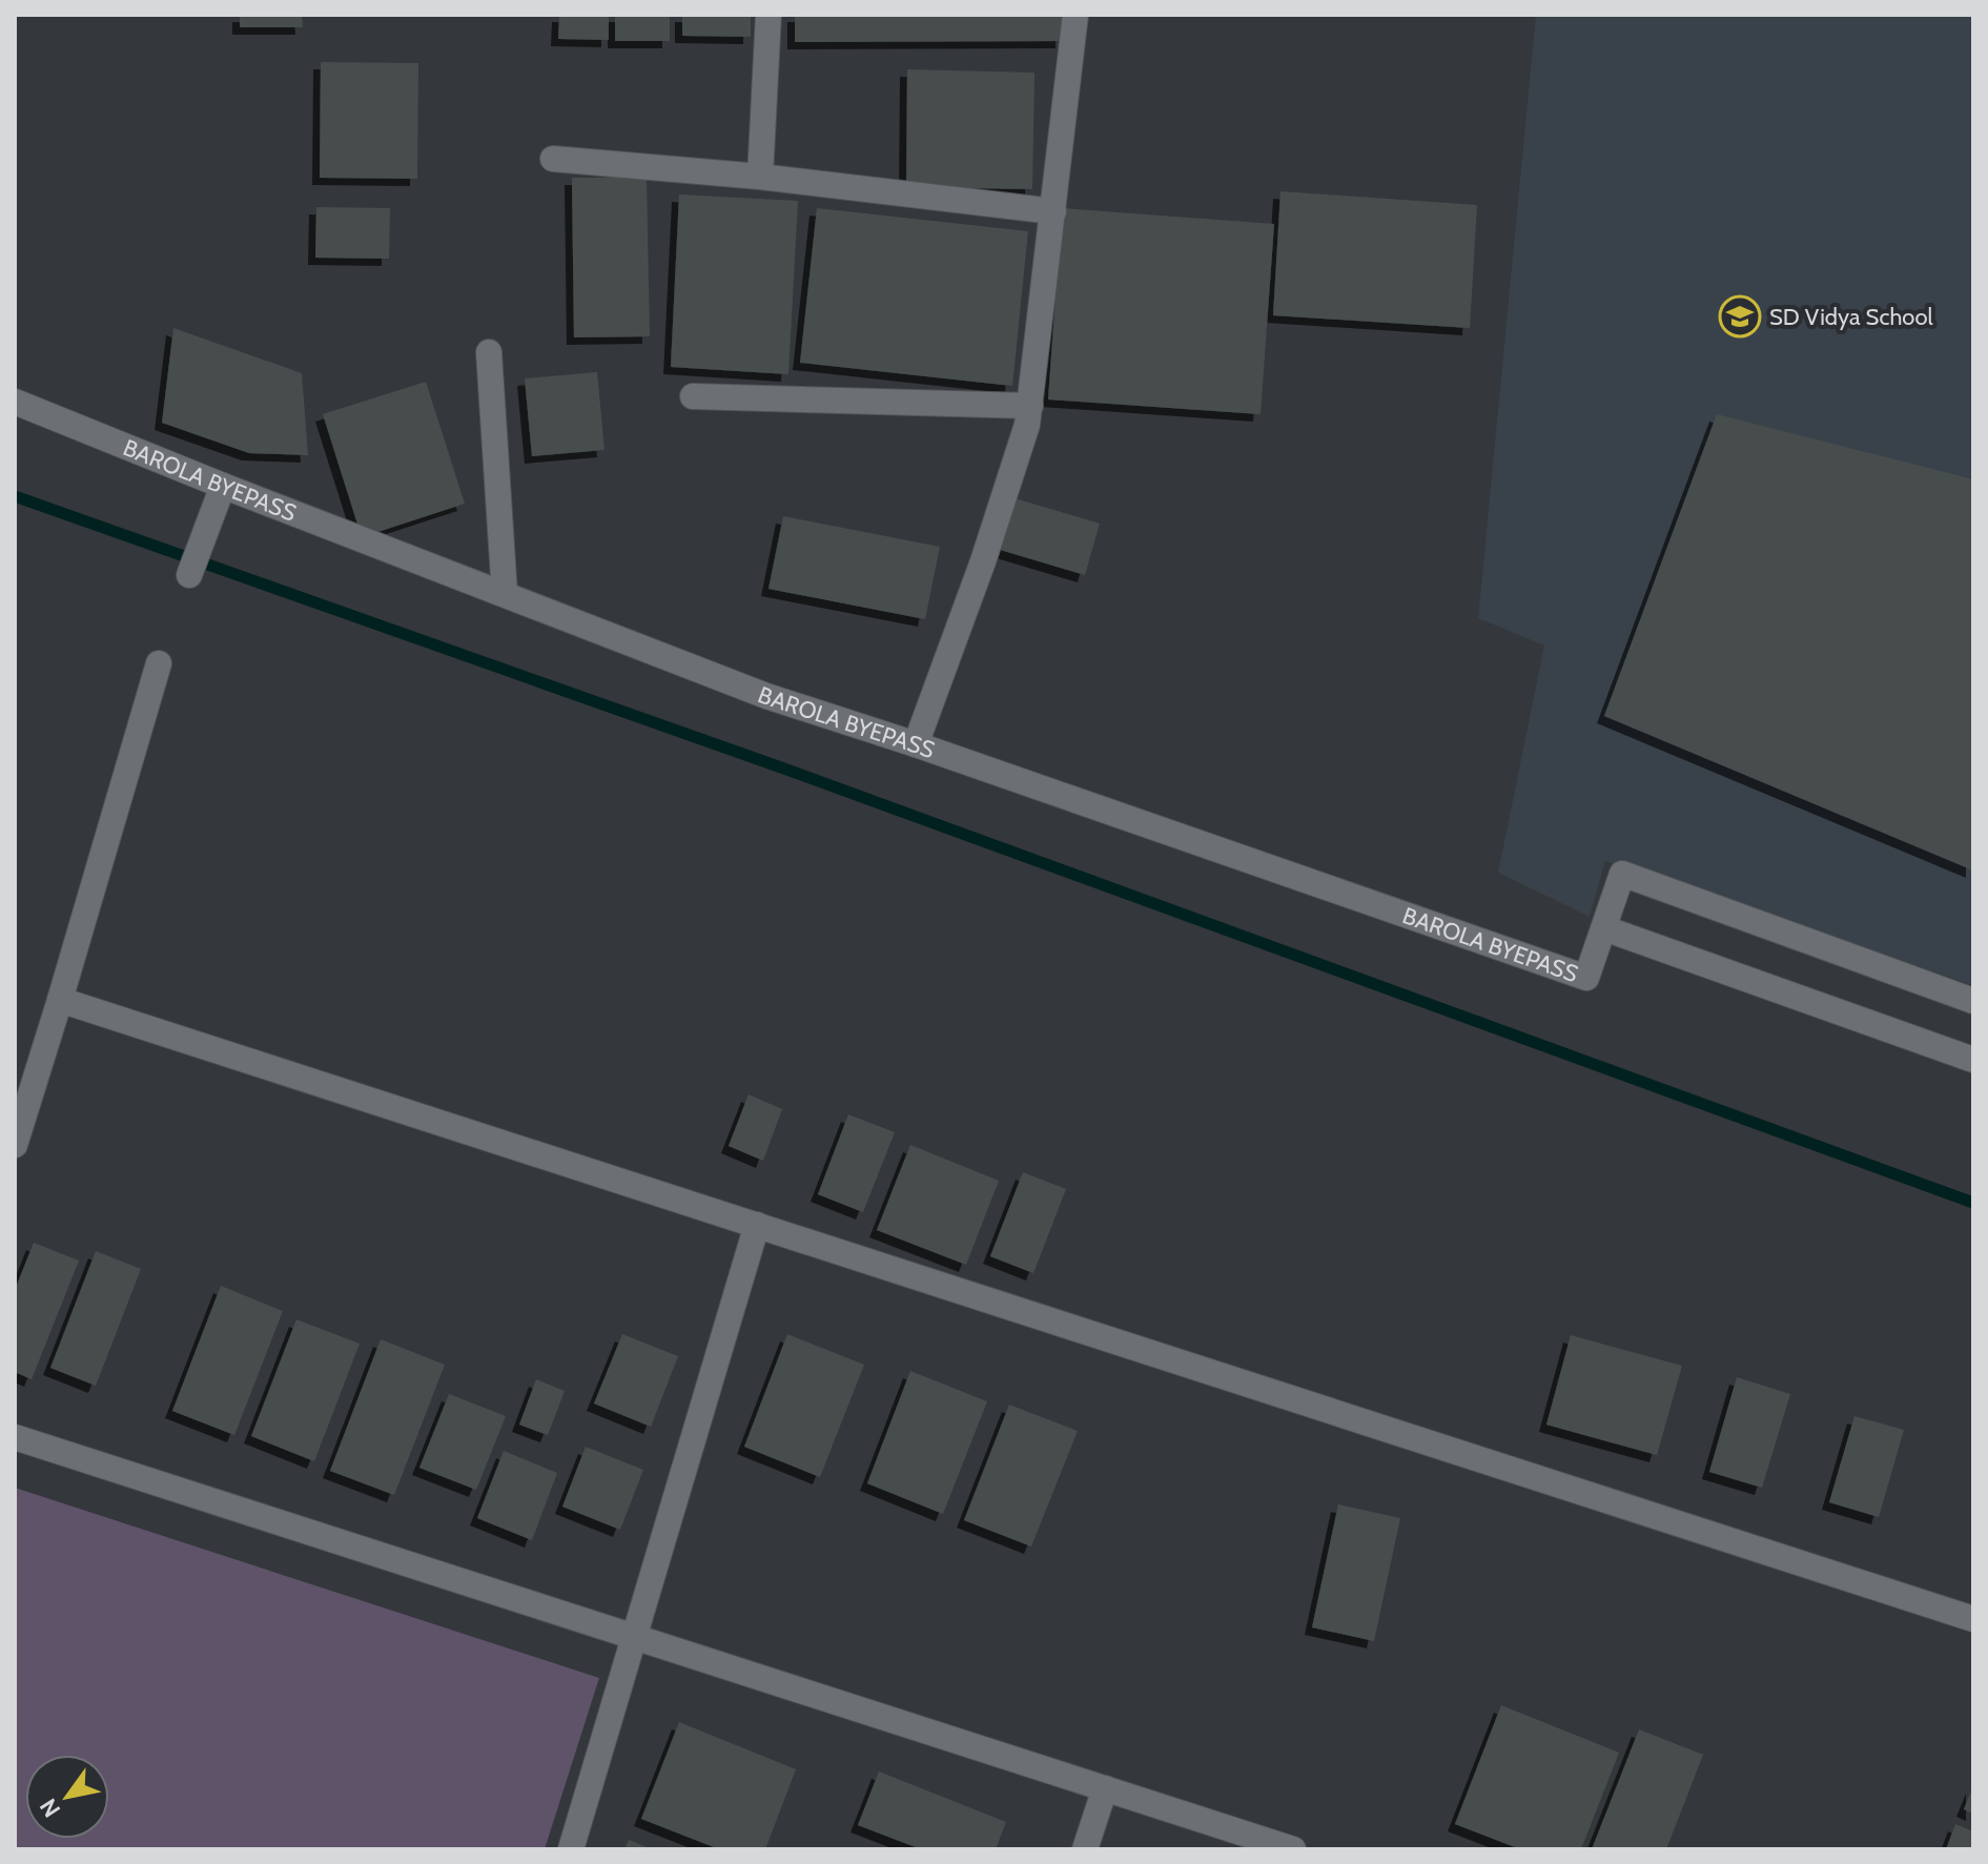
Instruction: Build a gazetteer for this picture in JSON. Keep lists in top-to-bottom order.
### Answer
{
  "streets": {
    "street": ["BAROLA BYEPASS"]
  },
  "places": {
    "school or university": ["SD Vidya School"]
  },
  "north": "bottom left"
}
